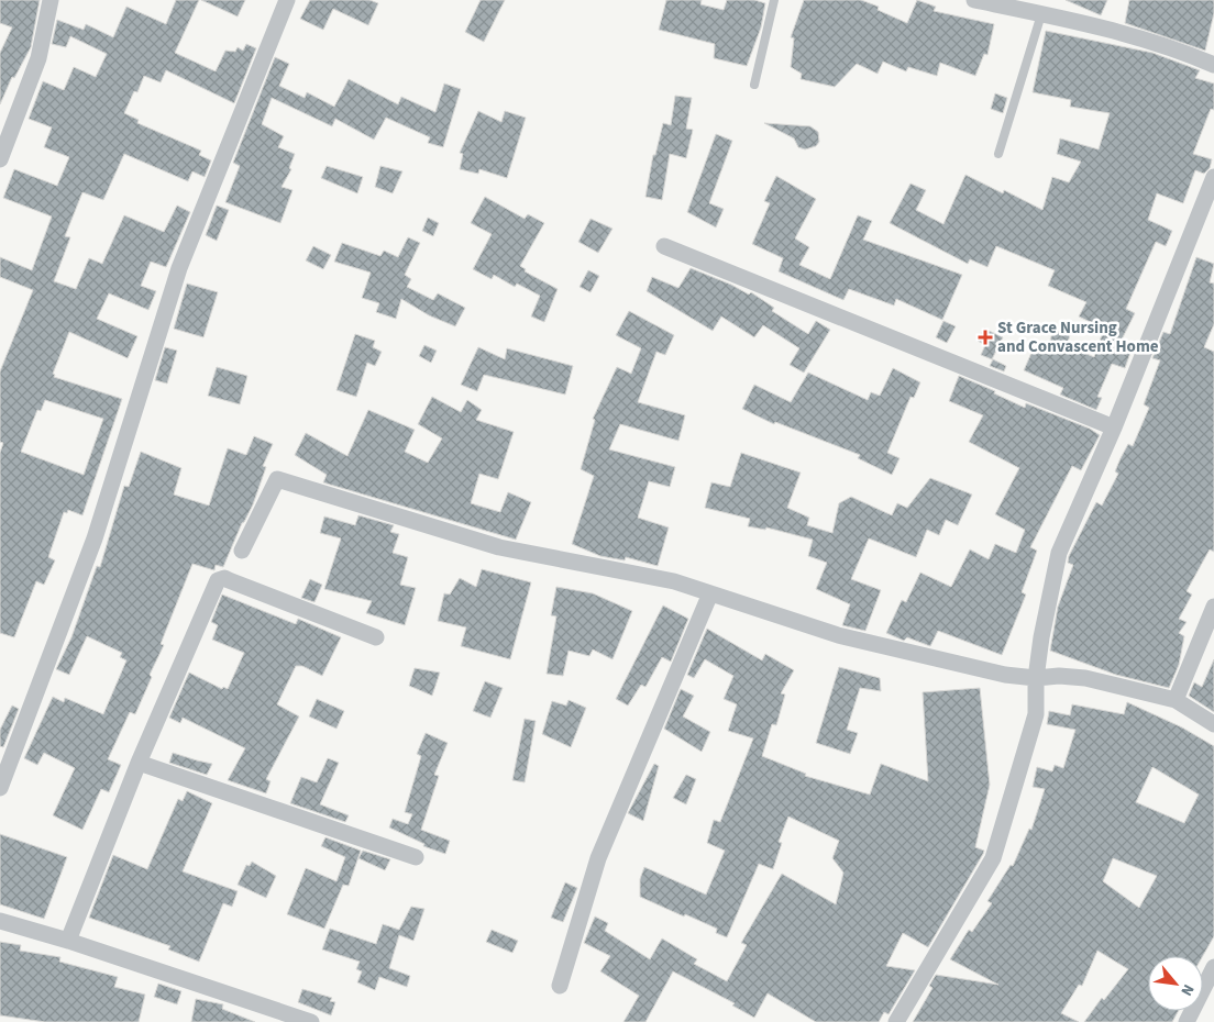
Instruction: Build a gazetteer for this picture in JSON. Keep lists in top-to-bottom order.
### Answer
{
  "places": {
    "health": ["St Grace Nursing and Convascent Home"]
  },
  "north": "bottom right"
}
